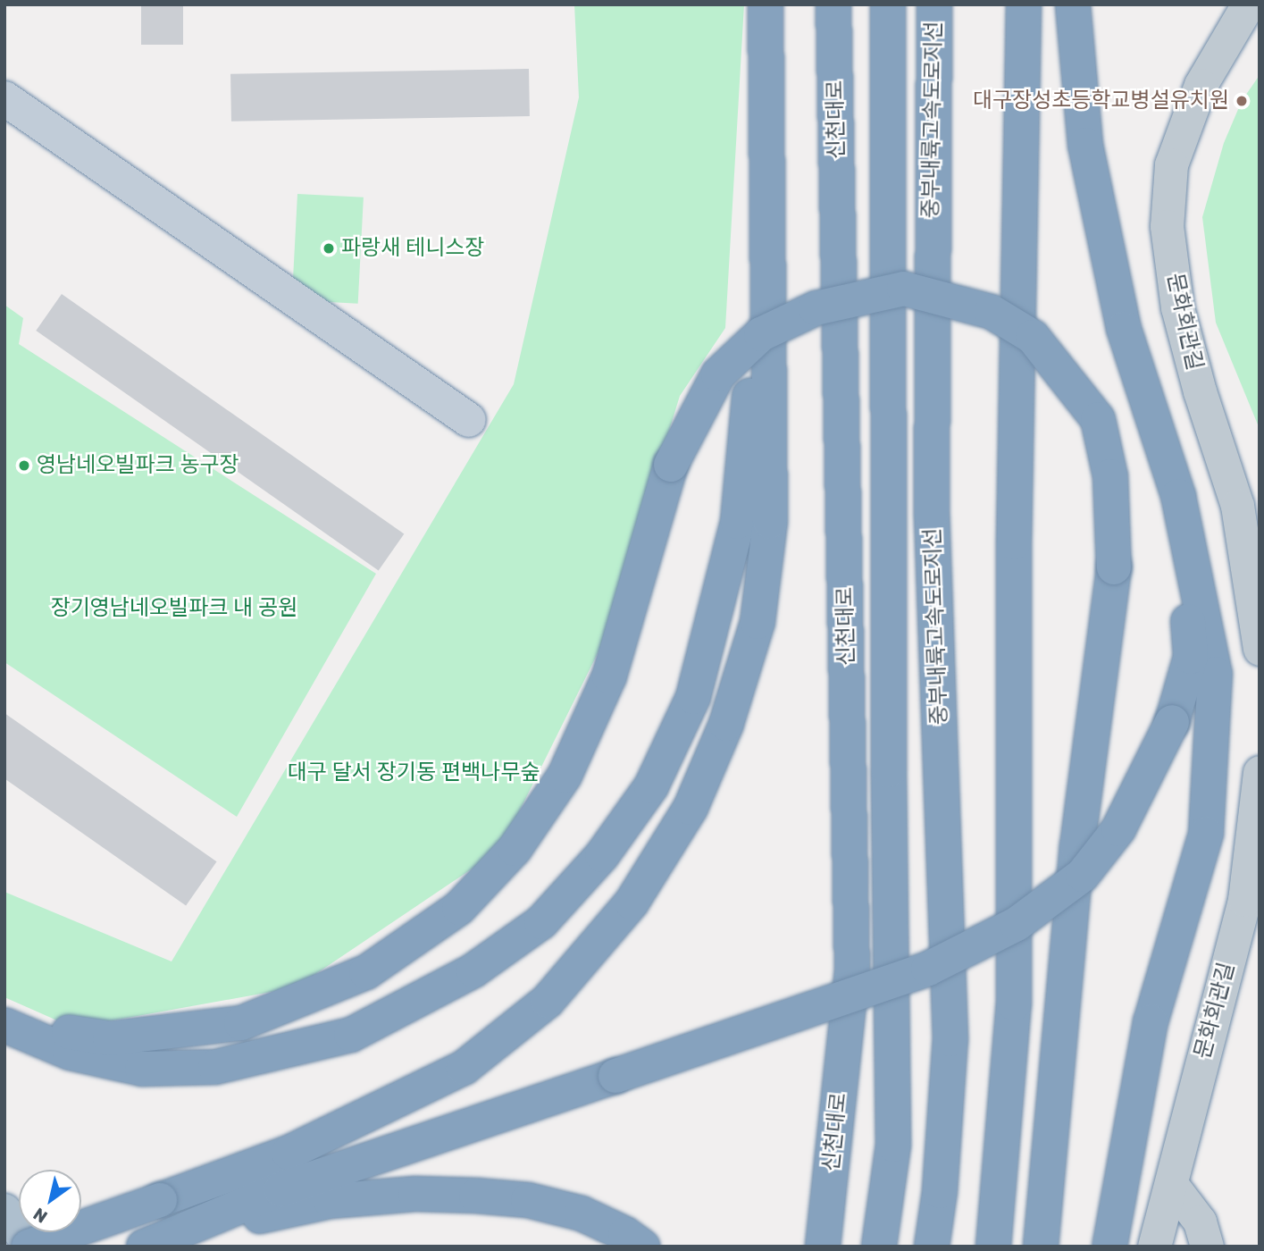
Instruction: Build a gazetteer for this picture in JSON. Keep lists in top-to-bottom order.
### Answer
{
  "streets": {
    "highway": ["신천대로", "중부내륙고속도로지선"],
    "street": ["문화회관길"]
  },
  "parks": ["장기영남네오빌파크 내 공원", "대구 달서 장기동 편백나무숲"],
  "places": ["대구장성초등학교병설유치원", "파랑새 테니스장", "영남네오빌파크 농구장"],
  "north": "bottom left"
}
